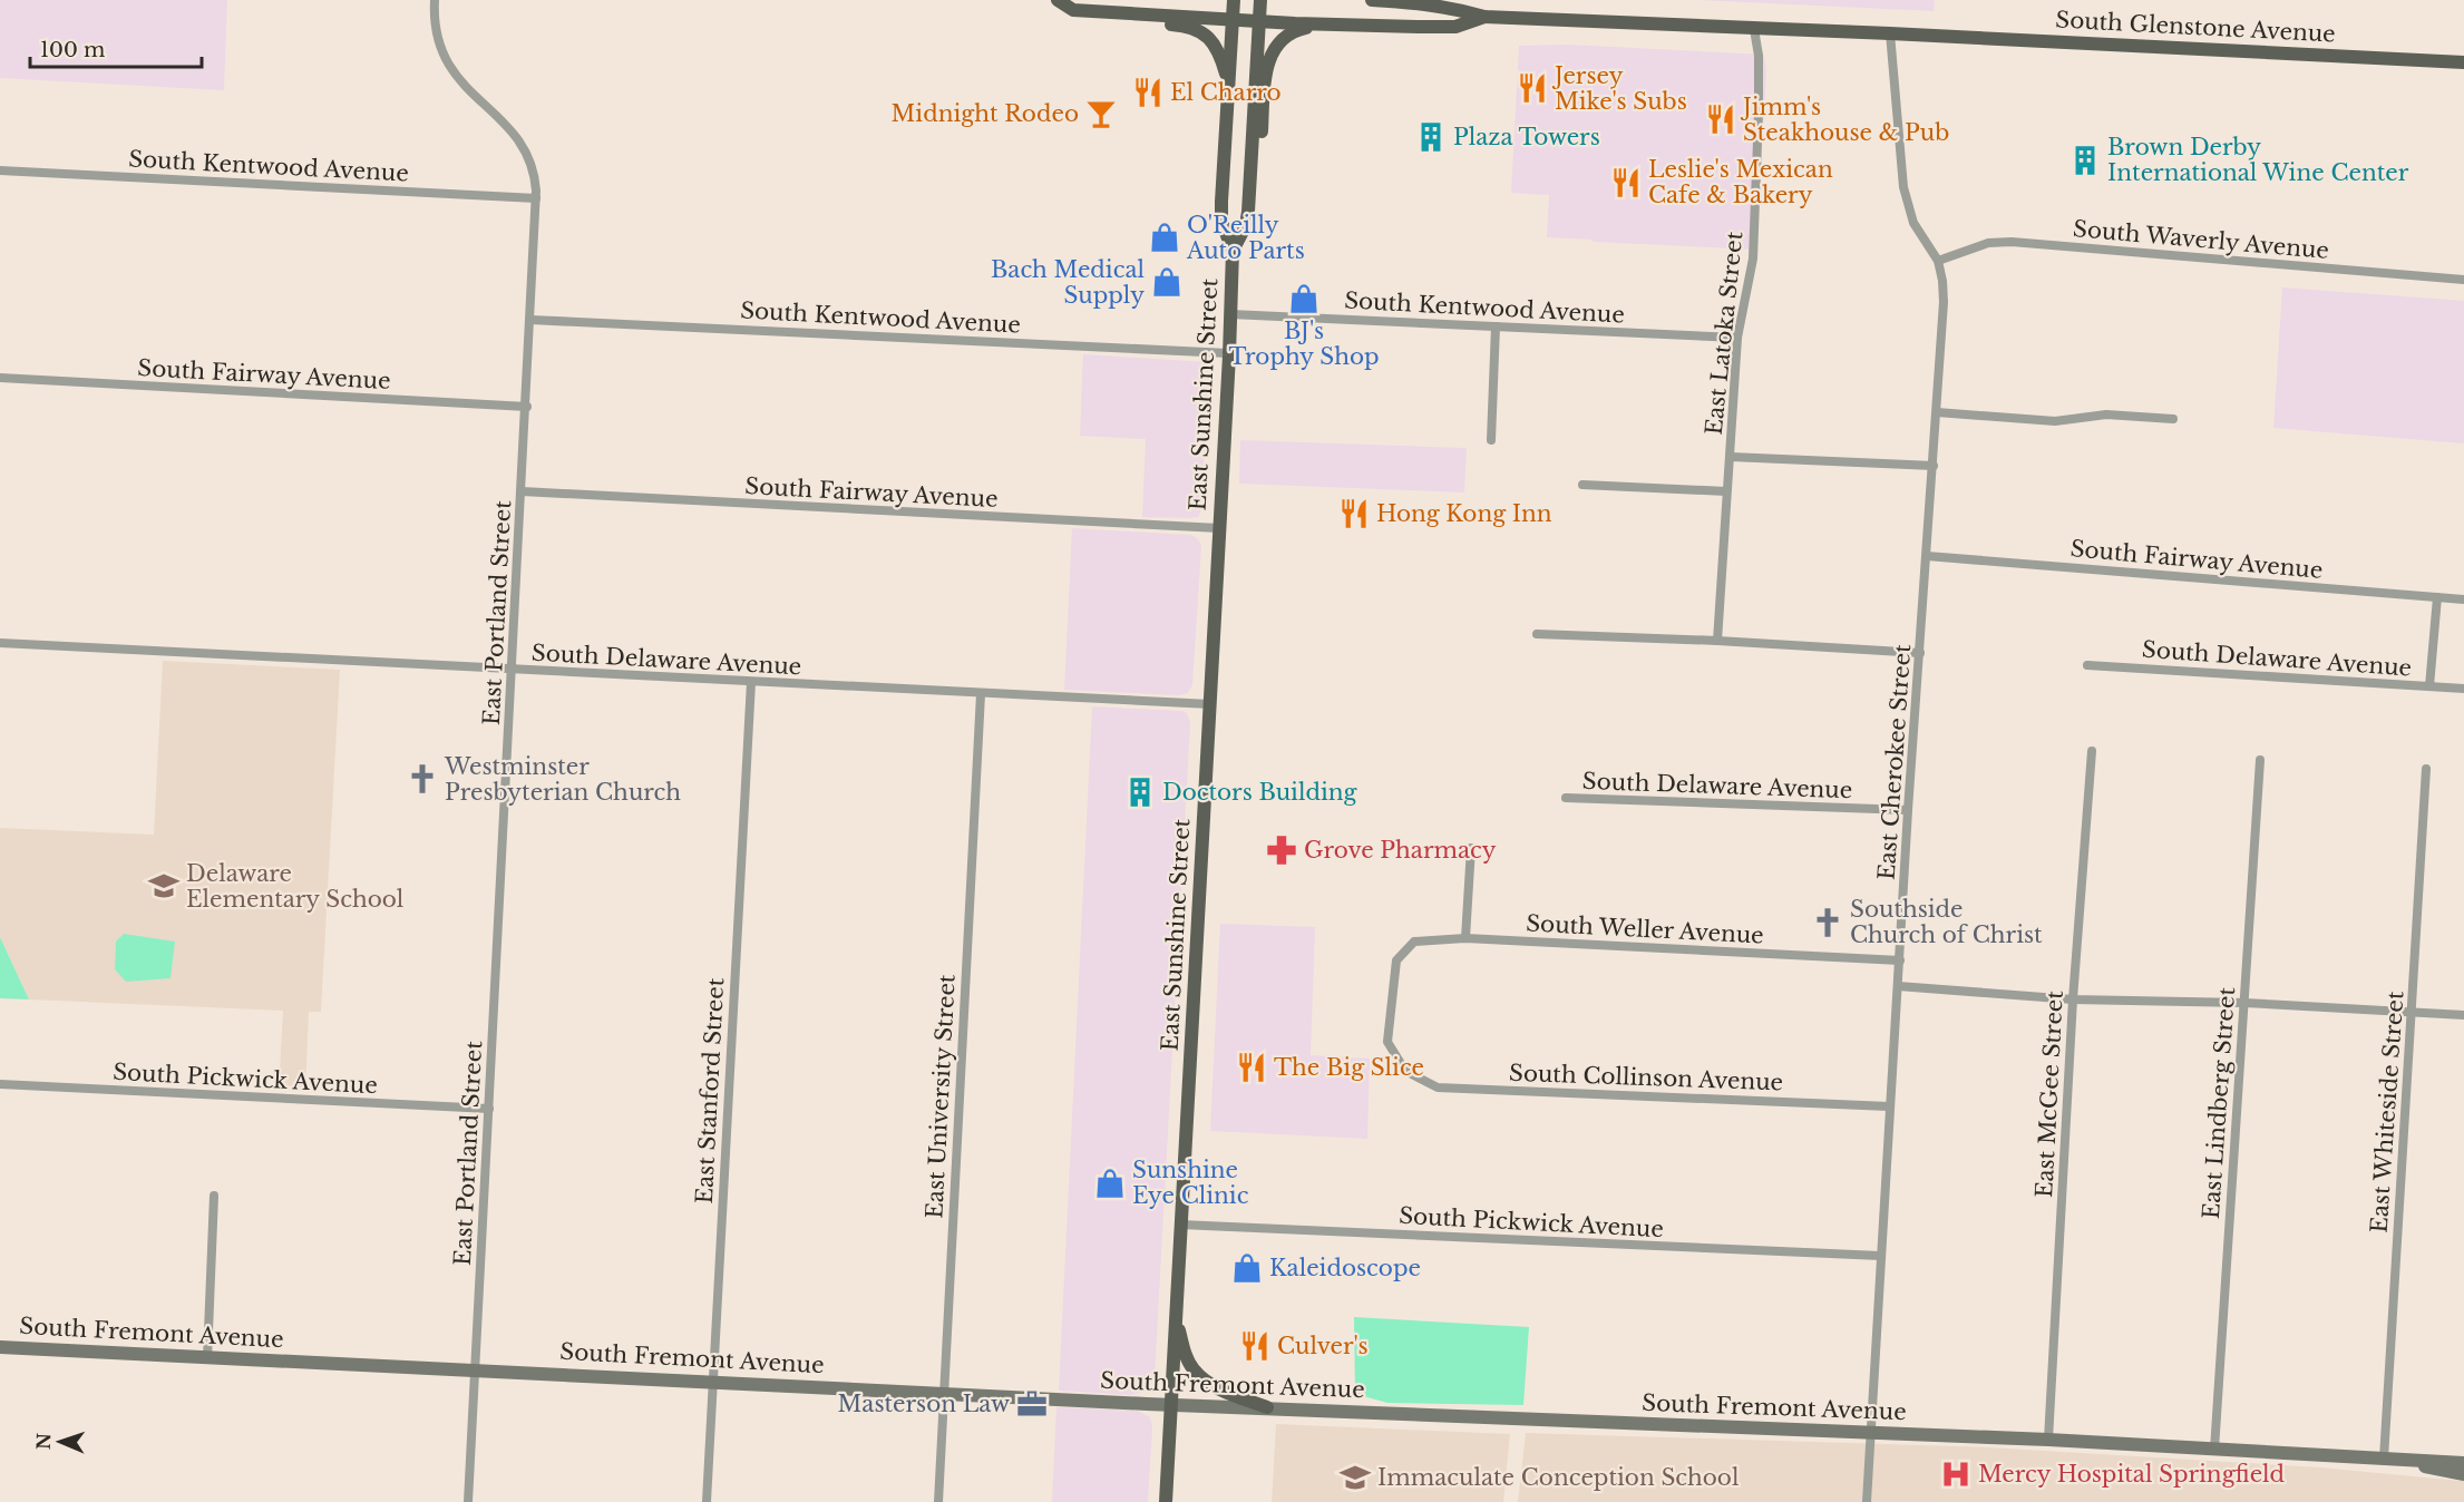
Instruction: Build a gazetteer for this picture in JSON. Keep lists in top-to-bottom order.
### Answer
{
  "streets": {
    "main road": ["South Glenstone Avenue", "East Sunshine Street", "South Fremont Avenue"],
    "street": [
      "South Kentwood Avenue",
      "South Waverly Avenue",
      "East Latoka Street",
      "South Fairway Avenue",
      "East Portland Street",
      "South Delaware Avenue",
      "East Cherokee Street",
      "South Weller Avenue",
      "South Collinson Avenue",
      "South Pickwick Avenue",
      "East Stanford Street",
      "East McGee Street",
      "East University Street",
      "East Lindberg Street",
      "East Whiteside Street"
    ]
  },
  "crossings": [
    ["South Glenstone Avenue", "East Latoka Street"],
    ["South Glenstone Avenue", "East Sunshine Street"],
    ["South Glenstone Avenue", "East Cherokee Street"],
    ["South Kentwood Avenue", "East Latoka Street"],
    ["South Kentwood Avenue", "East Sunshine Street"],
    ["South Kentwood Avenue", "East Portland Street"],
    ["South Waverly Avenue", "East Cherokee Street"],
    ["South Fairway Avenue", "East Sunshine Street"],
    ["South Fairway Avenue", "East Portland Street"],
    ["South Fairway Avenue", "East Cherokee Street"],
    ["East Sunshine Street", "South Delaware Avenue"],
    ["East Sunshine Street", "South Pickwick Avenue"],
    ["East Sunshine Street", "South Fremont Avenue"],
    ["East Portland Street", "South Delaware Avenue"],
    ["East Portland Street", "South Pickwick Avenue"],
    ["East Portland Street", "South Fremont Avenue"],
    ["South Delaware Avenue", "East Cherokee Street"],
    ["South Delaware Avenue", "East Stanford Street"],
    ["South Delaware Avenue", "East University Street"],
    ["East Cherokee Street", "South Weller Avenue"],
    ["East Cherokee Street", "South Collinson Avenue"],
    ["East Cherokee Street", "South Pickwick Avenue"],
    ["East Cherokee Street", "South Fremont Avenue"],
    ["South Weller Avenue", "South Collinson Avenue"],
    ["East Stanford Street", "South Fremont Avenue"],
    ["East McGee Street", "South Fremont Avenue"],
    ["East University Street", "South Fremont Avenue"],
    ["East Lindberg Street", "South Fremont Avenue"],
    ["East Whiteside Street", "South Fremont Avenue"]
  ],
  "places": {
    "restaurant": [
      "Jersey Mike's Subs",
      "El Charro",
      "Jimm's Steakhouse & Pub",
      "Leslie's Mexican Cafe & Bakery",
      "Hong Kong Inn",
      "The Big Slice",
      "Culver's"
    ],
    "bar": ["Midnight Rodeo"],
    "building": ["Plaza Towers", "Brown Derby International Wine Center", "Doctors Building"],
    "shop": [
      "O'Reilly Auto Parts",
      "Bach Medical Supply",
      "BJ's Trophy Shop",
      "Sunshine Eye Clinic",
      "Kaleidoscope"
    ],
    "church": ["Westminster Presbyterian Church", "Southside Church of Christ"],
    "pharmacy": ["Grove Pharmacy"],
    "school or university": ["Delaware Elementary School", "Immaculate Conception School"],
    "office": ["Masterson Law"],
    "hospital": ["Mercy Hospital Springfield"]
  },
  "scale_bar": "100 m",
  "north": "left"
}
